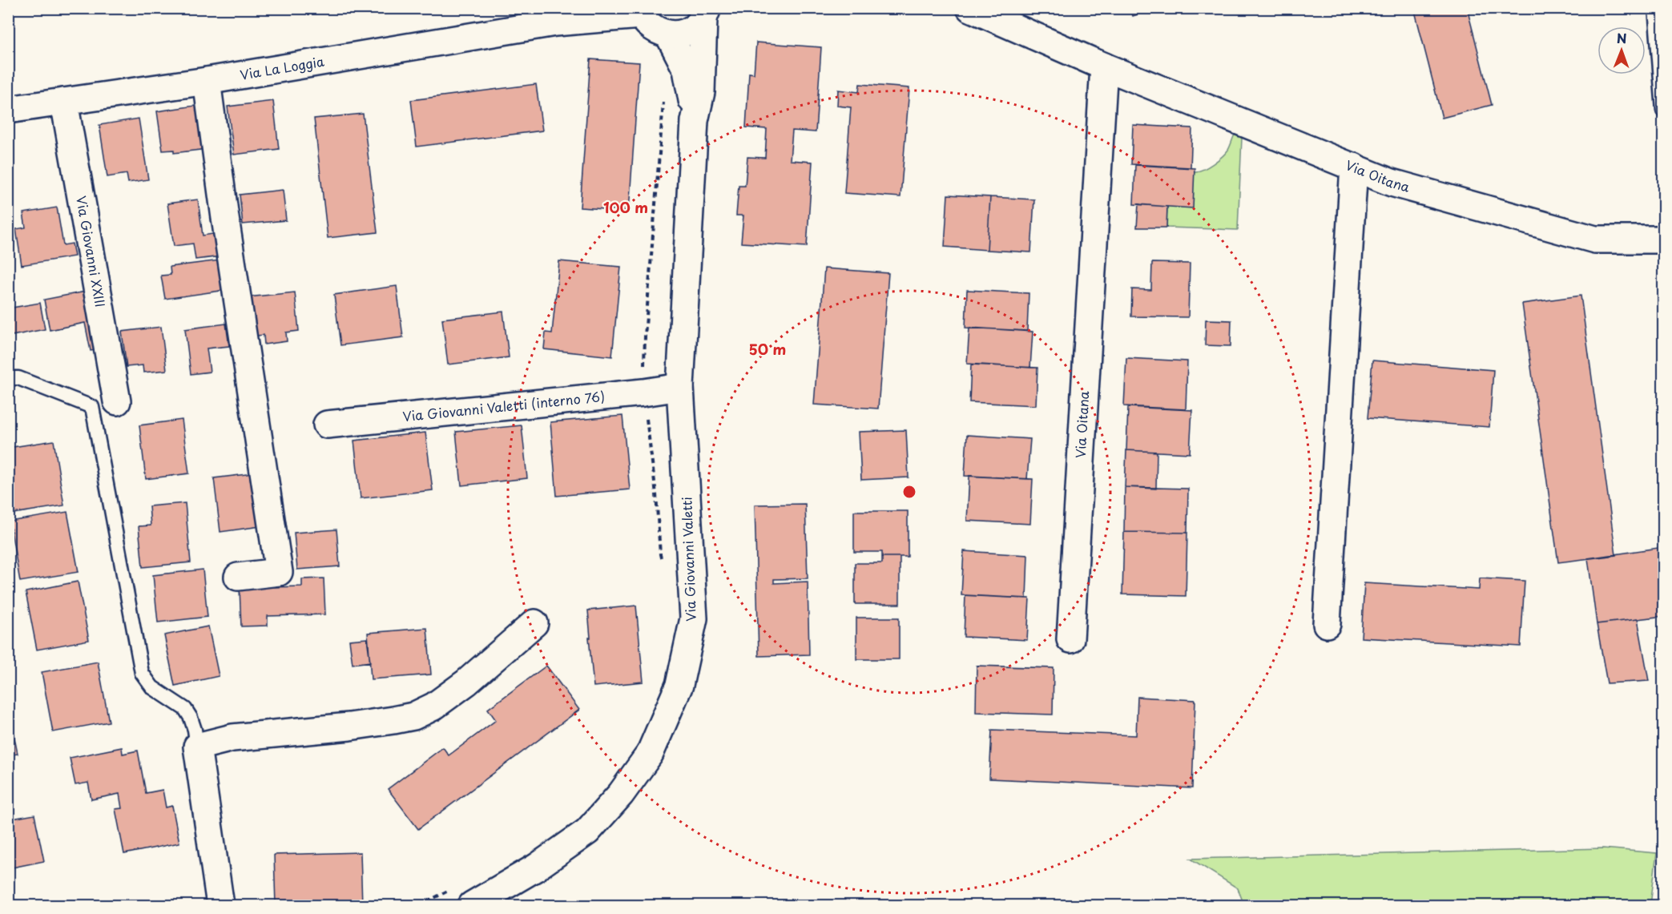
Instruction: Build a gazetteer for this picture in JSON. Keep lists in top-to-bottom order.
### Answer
{
  "streets": {
    "street": [
      "Via La Loggia",
      "Via Oitana",
      "Via Giovanni XXIII",
      "Via Giovanni Valetti (interno 76)",
      "Via Giovanni Valetti"
    ]
  },
  "crossings": [
    ["Via La Loggia", "Via Giovanni XXIII"],
    ["Via La Loggia", "Via Giovanni Valetti"],
    ["Via Giovanni Valetti (interno 76)", "Via Giovanni Valetti"]
  ],
  "north": "top",
  "rings": ["100 m", "50 m"]
}
